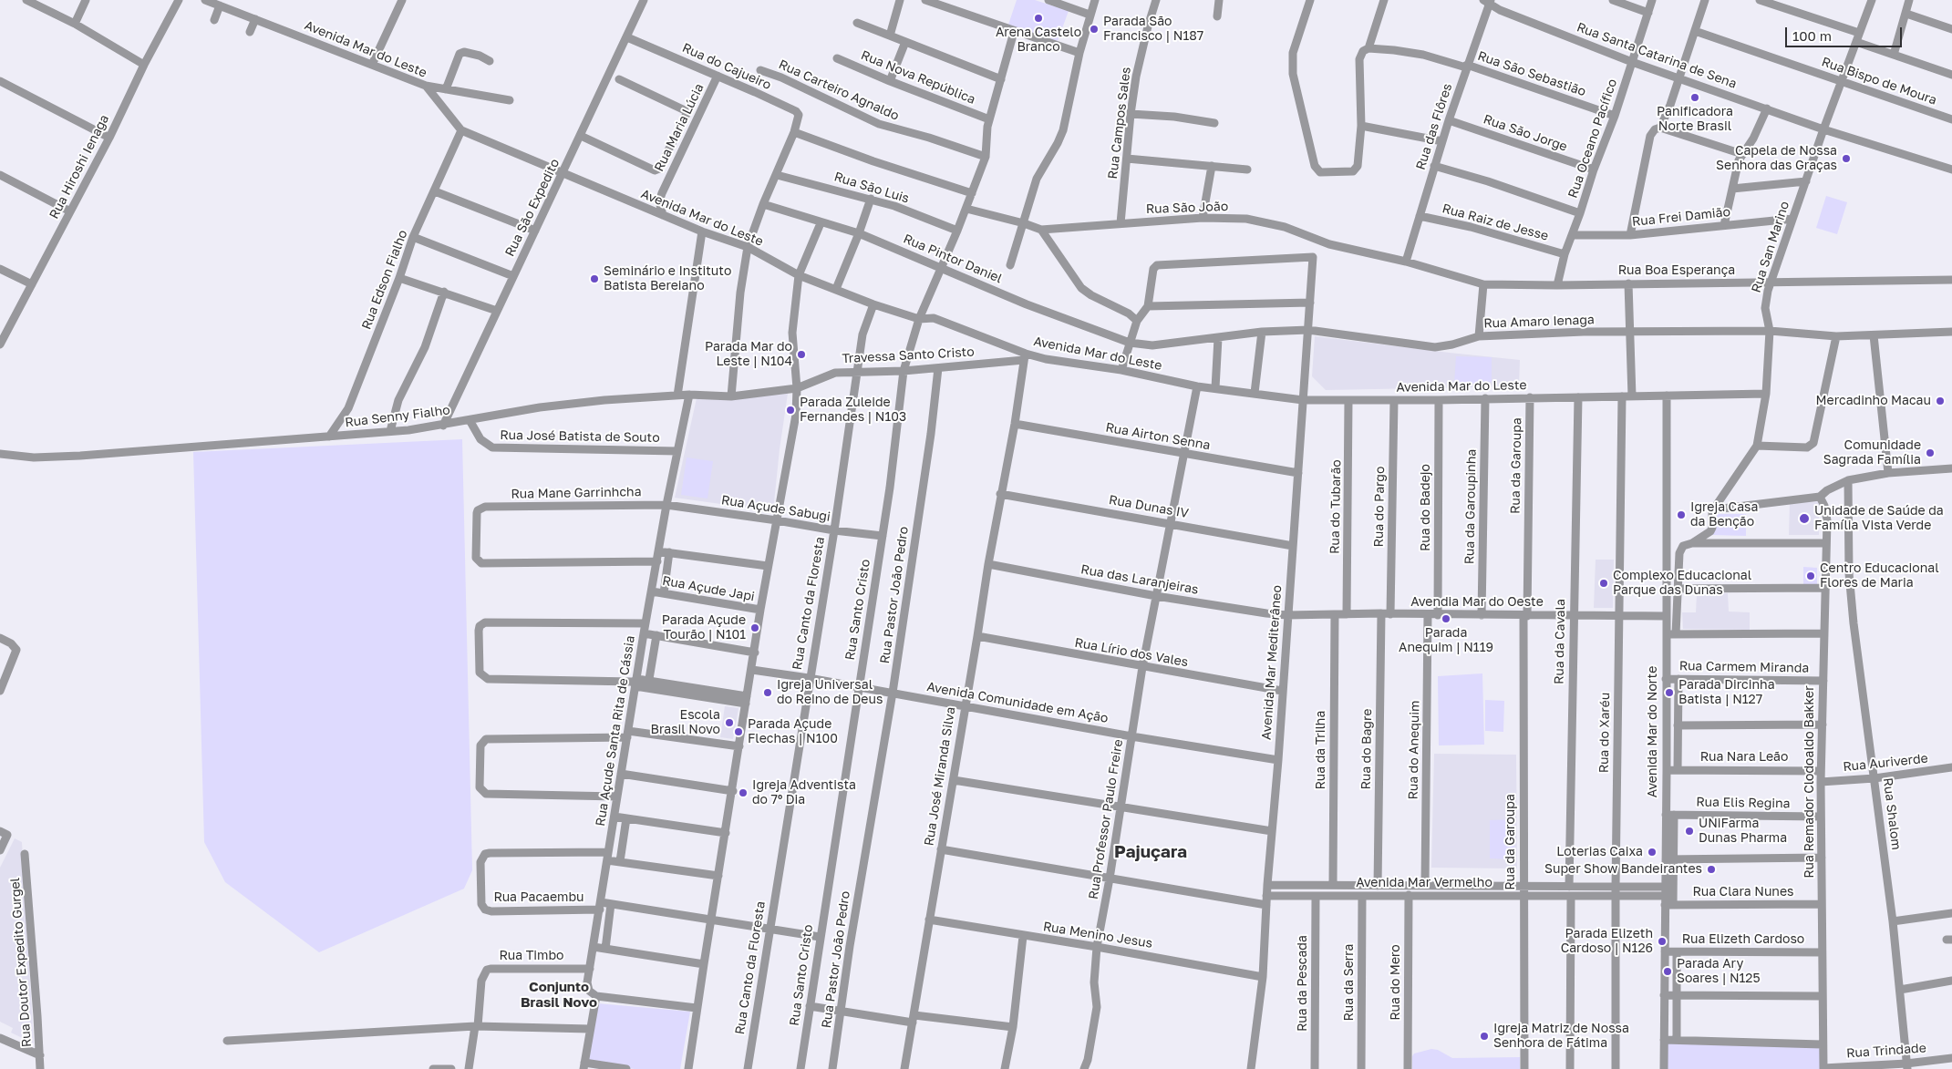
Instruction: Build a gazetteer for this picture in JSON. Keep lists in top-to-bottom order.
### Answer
{
  "streets": {
    "street": [
      "Avenida Mar do Leste",
      "Rua Santa Catarina de Sena",
      "Rua do Cajueiro",
      "Rua São Sebastião",
      "Rua Nova República",
      "Rua Bispo de Moura",
      "Rua Carteiro Agnaldo",
      "Rua Campos Sales",
      "Rua das Flôres",
      "Rua Maria Lúcia",
      "Rua São Jorge",
      "Rua Oceano Pacífico",
      "Rua Hiroshi Ienaga",
      "Rua São Luis",
      "Rua São Expedito",
      "Rua São João",
      "Rua Frei Damião",
      "Rua Raiz de Jesse",
      "Rua San Marino",
      "Rua Pintor Daniel",
      "Rua Boa Esperança",
      "Rua Edson Fialho",
      "Rua Amaro Ienaga",
      "Travessa Santo Cristo",
      "Rua Senny Fialho",
      "Rua José Batista de Souto",
      "Rua Airton Senna",
      "Rua da Garoupa",
      "Rua Mane Garrinhcha",
      "Rua Dunas IV",
      "Rua do Tubarão",
      "Rua do Pargo",
      "Rua da Garoupinha",
      "Rua do Badejo",
      "Rua Açude Sabugi",
      "Rua das Laranjeiras",
      "Rua Açude Japi",
      "Rua Pastor João Pedro",
      "Avendia Mar do Oeste",
      "Rua Canto da Floresta",
      "Rua Santo Cristo",
      "Rua da Cavala",
      "Rua Lírio dos Vales",
      "Avenida Mar Mediterâneo",
      "Rua Carmem Miranda",
      "Avenida Comunidade em Ação",
      "Rua Açude Santa Rita de Cássia",
      "Avenida Mar do Norte",
      "Rua do Xaréu",
      "Rua do Bagre",
      "Rua da Trilha",
      "Rua do Anequim",
      "Rua Nara Leão",
      "Rua Auriverde",
      "Rua José Miranda Silva",
      "Rua Remador Clodoaldo Bakker",
      "Rua Elis Regina",
      "Rua Shalom",
      "Rua Professor Paulo Freire",
      "Avenida Mar Vermelho",
      "Rua Clara Nunes",
      "Rua Pacaembu",
      "Rua Menino Jesus",
      "Rua Elizeth Cardoso",
      "Rua Timbo",
      "Rua Doutor Expedito Gurgel",
      "Rua da Serra",
      "Rua do Mero",
      "Rua da Pescada",
      "Rua Trindade"
    ]
  },
  "crossings": [
    ["Avenida Mar do Leste", "Rua Maria Lúcia"],
    ["Avenida Mar do Leste", "Rua São Expedito"],
    ["Avenida Mar do Leste", "Rua San Marino"],
    ["Avenida Mar do Leste", "Rua Edson Fialho"],
    ["Avenida Mar do Leste", "Travessa Santo Cristo"],
    ["Avenida Mar do Leste", "Rua da Garoupa"],
    ["Avenida Mar do Leste", "Rua do Tubarão"],
    ["Avenida Mar do Leste", "Rua do Pargo"],
    ["Avenida Mar do Leste", "Rua da Garoupinha"],
    ["Avenida Mar do Leste", "Rua do Badejo"],
    ["Avenida Mar do Leste", "Rua Canto da Floresta"],
    ["Avenida Mar do Leste", "Rua Santo Cristo"],
    ["Avenida Mar do Leste", "Rua da Cavala"],
    ["Avenida Mar do Leste", "Avenida Mar Mediterâneo"],
    ["Avenida Mar do Leste", "Avenida Mar do Norte"],
    ["Avenida Mar do Leste", "Rua do Xaréu"],
    ["Avenida Mar do Leste", "Rua José Miranda Silva"],
    ["Avenida Mar do Leste", "Rua Professor Paulo Freire"],
    ["Rua Santa Catarina de Sena", "Rua das Flôres"],
    ["Rua Santa Catarina de Sena", "Rua Oceano Pacífico"],
    ["Rua Santa Catarina de Sena", "Rua San Marino"],
    ["Rua do Cajueiro", "Rua Maria Lúcia"],
    ["Rua do Cajueiro", "Rua São Expedito"],
    ["Rua São Sebastião", "Rua das Flôres"],
    ["Rua São Sebastião", "Rua Oceano Pacífico"],
    ["Rua Nova República", "Rua Santo Cristo"],
    ["Rua Bispo de Moura", "Rua San Marino"],
    ["Rua Carteiro Agnaldo", "Rua Santo Cristo"],
    ["Rua Campos Sales", "Rua São João"],
    ["Rua das Flôres", "Rua São Jorge"],
    ["Rua das Flôres", "Rua São João"],
    ["Rua das Flôres", "Rua Raiz de Jesse"],
    ["Rua das Flôres", "Rua Boa Esperança"],
    ["Rua São Jorge", "Rua Oceano Pacífico"],
    ["Rua Oceano Pacífico", "Rua Frei Damião"],
    ["Rua Oceano Pacífico", "Rua Raiz de Jesse"],
    ["Rua Oceano Pacífico", "Rua Boa Esperança"],
    ["Rua São Luis", "Rua Santo Cristo"],
    ["Rua São Expedito", "Rua Senny Fialho"],
    ["Rua São João", "Rua Boa Esperança"],
    ["Rua São João", "Rua Santo Cristo"],
    ["Rua Frei Damião", "Rua San Marino"],
    ["Rua San Marino", "Rua Boa Esperança"],
    ["Rua San Marino", "Rua Amaro Ienaga"],
    ["Rua Pintor Daniel", "Rua Amaro Ienaga"],
    ["Rua Pintor Daniel", "Rua Santo Cristo"],
    ["Rua Edson Fialho", "Rua Senny Fialho"],
    ["Rua Amaro Ienaga", "Avenida Mar Mediterâneo"],
    ["Travessa Santo Cristo", "Rua Senny Fialho"],
    ["Travessa Santo Cristo", "Rua Pastor João Pedro"],
    ["Travessa Santo Cristo", "Rua Canto da Floresta"],
    ["Travessa Santo Cristo", "Rua Santo Cristo"],
    ["Travessa Santo Cristo", "Rua José Miranda Silva"],
    ["Rua Senny Fialho", "Rua José Batista de Souto"],
    ["Rua Senny Fialho", "Rua Açude Santa Rita de Cássia"],
    ["Rua José Batista de Souto", "Rua Açude Santa Rita de Cássia"],
    ["Rua Airton Senna", "Avenida Mar Mediterâneo"],
    ["Rua Airton Senna", "Rua José Miranda Silva"],
    ["Rua Airton Senna", "Rua Professor Paulo Freire"],
    ["Rua da Garoupa", "Avendia Mar do Oeste"],
    ["Rua da Garoupa", "Avenida Mar Vermelho"],
    ["Rua Mane Garrinhcha", "Rua Açude Sabugi"],
    ["Rua Mane Garrinhcha", "Rua Açude Santa Rita de Cássia"],
    ["Rua Dunas IV", "Avenida Mar Mediterâneo"],
    ["Rua Dunas IV", "Rua José Miranda Silva"],
    ["Rua Dunas IV", "Rua Professor Paulo Freire"],
    ["Rua do Tubarão", "Avendia Mar do Oeste"],
    ["Rua do Pargo", "Avendia Mar do Oeste"],
    ["Rua da Garoupinha", "Avendia Mar do Oeste"],
    ["Rua do Badejo", "Avendia Mar do Oeste"],
    ["Rua Açude Sabugi", "Rua Canto da Floresta"],
    ["Rua Açude Sabugi", "Rua Santo Cristo"],
    ["Rua Açude Sabugi", "Rua Açude Santa Rita de Cássia"],
    ["Rua das Laranjeiras", "Avendia Mar do Oeste"],
    ["Rua das Laranjeiras", "Avenida Mar Mediterâneo"],
    ["Rua das Laranjeiras", "Rua José Miranda Silva"],
    ["Rua das Laranjeiras", "Rua Professor Paulo Freire"],
    ["Rua Açude Japi", "Rua Açude Santa Rita de Cássia"],
    ["Rua Pastor João Pedro", "Avenida Comunidade em Ação"],
    ["Avendia Mar do Oeste", "Rua da Cavala"],
    ["Avendia Mar do Oeste", "Avenida Mar Mediterâneo"],
    ["Avendia Mar do Oeste", "Avenida Mar do Norte"],
    ["Avendia Mar do Oeste", "Rua do Xaréu"],
    ["Avendia Mar do Oeste", "Rua do Bagre"],
    ["Avendia Mar do Oeste", "Rua da Trilha"],
    ["Avendia Mar do Oeste", "Rua do Anequim"],
    ["Rua Canto da Floresta", "Avenida Comunidade em Ação"],
    ["Rua Santo Cristo", "Avenida Comunidade em Ação"],
    ["Rua da Cavala", "Avenida Mar Vermelho"],
    ["Rua Lírio dos Vales", "Avenida Mar Mediterâneo"],
    ["Rua Lírio dos Vales", "Rua José Miranda Silva"],
    ["Rua Lírio dos Vales", "Rua Professor Paulo Freire"],
    ["Avenida Mar Mediterâneo", "Avenida Comunidade em Ação"],
    ["Avenida Mar Mediterâneo", "Avenida Mar Vermelho"],
    ["Avenida Mar Mediterâneo", "Rua Menino Jesus"],
    ["Rua Carmem Miranda", "Avenida Mar do Norte"],
    ["Rua Carmem Miranda", "Rua Remador Clodoaldo Bakker"],
    ["Avenida Comunidade em Ação", "Rua José Miranda Silva"],
    ["Avenida Comunidade em Ação", "Rua Professor Paulo Freire"],
    ["Rua Açude Santa Rita de Cássia", "Rua Pacaembu"],
    ["Rua Açude Santa Rita de Cássia", "Rua Timbo"],
    ["Avenida Mar do Norte", "Rua Nara Leão"],
    ["Avenida Mar do Norte", "Rua Elis Regina"],
    ["Avenida Mar do Norte", "Avenida Mar Vermelho"],
    ["Avenida Mar do Norte", "Rua Clara Nunes"],
    ["Avenida Mar do Norte", "Rua Elizeth Cardoso"],
    ["Rua do Xaréu", "Avenida Mar Vermelho"],
    ["Rua do Bagre", "Avenida Mar Vermelho"],
    ["Rua da Trilha", "Avenida Mar Vermelho"],
    ["Rua do Anequim", "Avenida Mar Vermelho"],
    ["Rua Nara Leão", "Rua Remador Clodoaldo Bakker"],
    ["Rua Auriverde", "Rua Remador Clodoaldo Bakker"],
    ["Rua Auriverde", "Rua Shalom"],
    ["Rua José Miranda Silva", "Avenida Mar Vermelho"],
    ["Rua José Miranda Silva", "Rua Menino Jesus"],
    ["Rua Remador Clodoaldo Bakker", "Rua Elis Regina"],
    ["Rua Remador Clodoaldo Bakker", "Rua Clara Nunes"],
    ["Rua Remador Clodoaldo Bakker", "Rua Elizeth Cardoso"],
    ["Rua Remador Clodoaldo Bakker", "Rua Trindade"],
    ["Rua Shalom", "Rua Trindade"],
    ["Rua Professor Paulo Freire", "Avenida Mar Vermelho"],
    ["Rua Professor Paulo Freire", "Rua Menino Jesus"],
    ["Avenida Mar Vermelho", "Rua Clara Nunes"],
    ["Avenida Mar Vermelho", "Rua da Serra"],
    ["Avenida Mar Vermelho", "Rua do Mero"],
    ["Avenida Mar Vermelho", "Rua da Pescada"]
  ],
  "districts": ["Pajuçara", "Conjunto Brasil Novo"],
  "places": [
    "Arena Castelo Branco",
    "Parada São Francisco | N187",
    "Panificadora Norte Brasil",
    "Capela de Nossa Senhora das Graças",
    "Seminário e Instituto Batista Bereiano",
    "Parada Mar do Leste | N104",
    "Mercadinho Macau",
    "Parada Zuleide Fernandes | N103",
    "Comunidade Sagrada Família",
    "Igreja Casa da Benção",
    "Unidade de Saúde da Família Vista Verde",
    "Centro Educacional Flores de Maria",
    "Complexo Educacional Parque das Dunas",
    "Parada Anequim | N119",
    "Parada Açude Tourão | N101",
    "Igreja Universal do Reino de Deus",
    "Parada Dircinha Batista | N127",
    "Escola Brasil Novo",
    "Parada Açude Flechas | N100",
    "Igreja Adventista do 7º Dia",
    "UNiFarma Dunas Pharma",
    "Loterias Caixa",
    "Super Show Bandeirantes",
    "Parada Elizeth Cardoso | N126",
    "Parada Ary Soares | N125",
    "Igreja Matriz de Nossa Senhora de Fátima"
  ],
  "scale_bar": "100 m"
}
